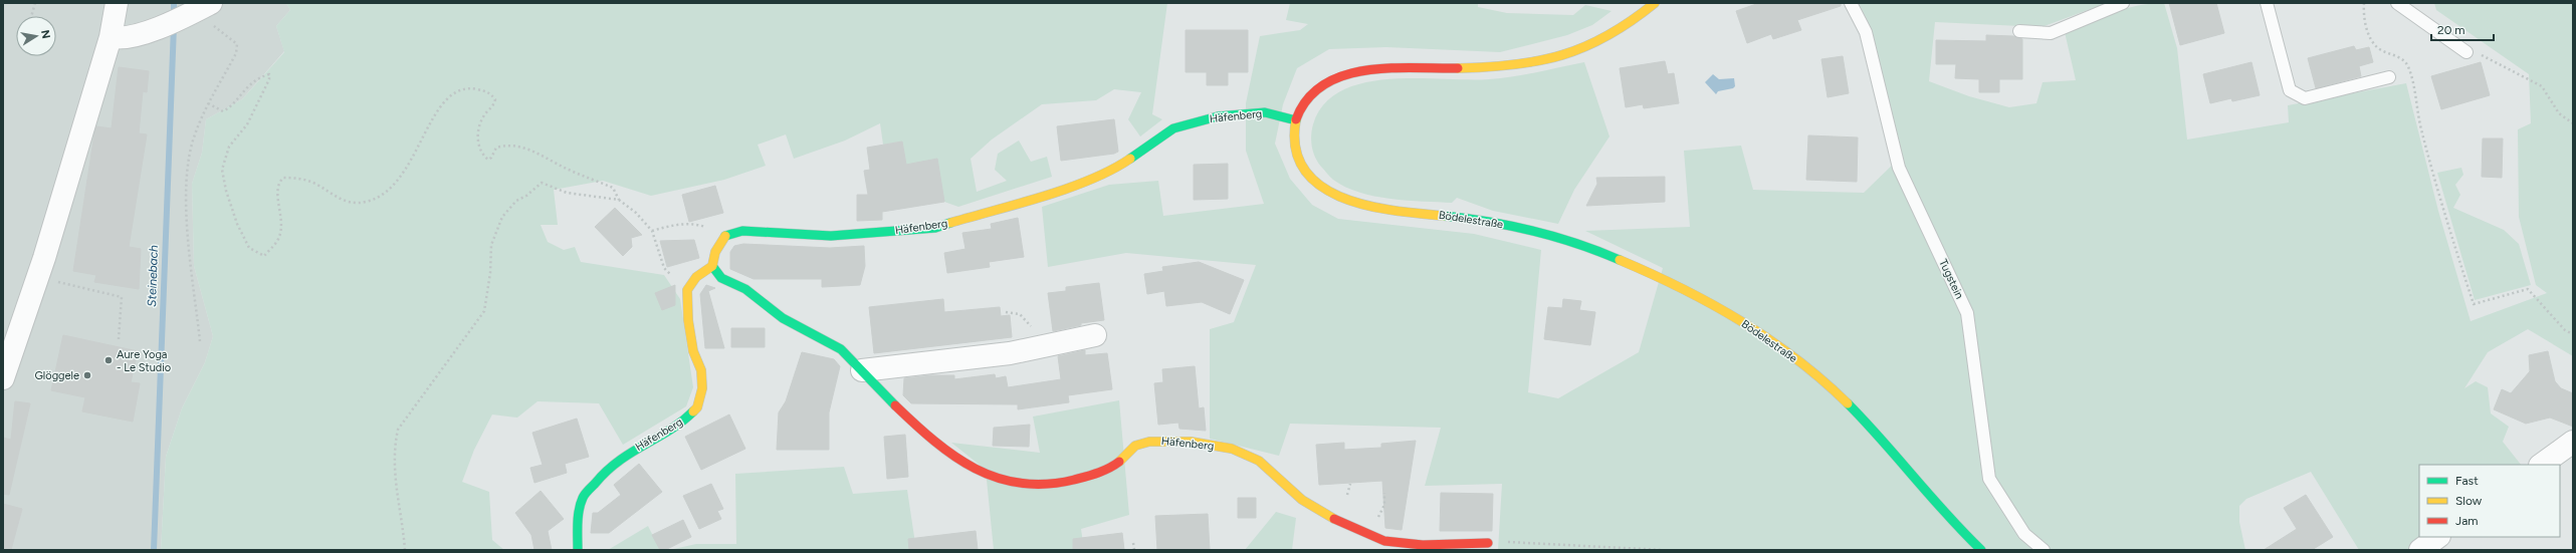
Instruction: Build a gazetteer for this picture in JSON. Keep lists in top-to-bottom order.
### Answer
{
  "streets": {
    "street": ["Häfenberg", "Bödelestraße"],
    "lane": ["Tugstein"]
  },
  "crossings": [
    ["Häfenberg", "Bödelestraße"]
  ],
  "water": ["Steinebach"],
  "places": ["Aure Yoga - Le Studio", "Glöggele"],
  "legend": ["Fast", "Slow", "Jam"],
  "scale_bar": "20 m",
  "north": "right"
}
